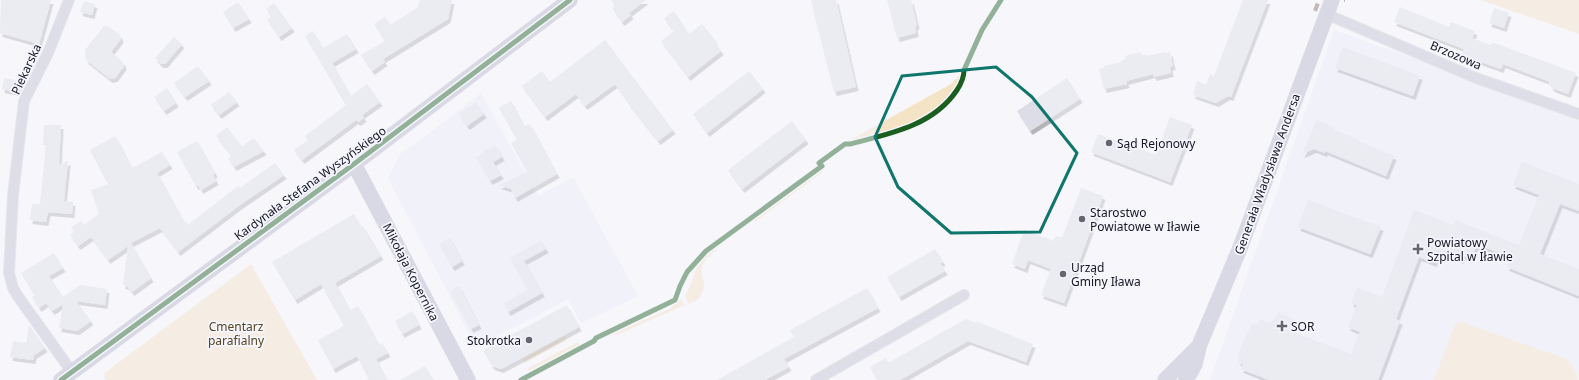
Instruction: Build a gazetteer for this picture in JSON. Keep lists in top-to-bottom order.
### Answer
{
  "streets": {
    "street": [
      "Brzozowa",
      "Piekarska",
      "Generała Władysława Andersa",
      "Kardynała Stefana Wyszyńskiego",
      "Mikołaja Kopernika"
    ]
  },
  "crossings": [
    ["Brzozowa", "Generała Władysława Andersa"],
    ["Piekarska", "Kardynała Stefana Wyszyńskiego"],
    ["Kardynała Stefana Wyszyńskiego", "Mikołaja Kopernika"]
  ],
  "parks": ["Cmentarz parafialny"],
  "places": {
    "other": [
      "Sąd Rejonowy",
      "Starostwo Powiatowe w Iławie",
      "Urząd Gminy Iława",
      "Stokrotka"
    ],
    "health": ["Powiatowy Szpital w Iławie", "SOR"]
  }
}
